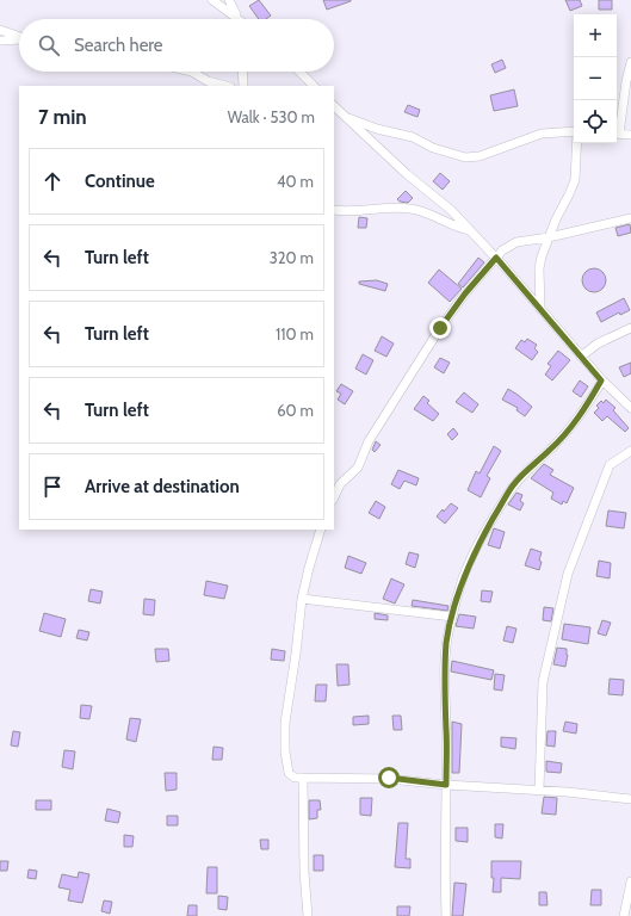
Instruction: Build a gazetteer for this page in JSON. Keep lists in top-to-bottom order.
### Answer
{
  "page": {
    "map_buttons": ["+", "−"],
    "search": "Search here",
    "heading": ["7 min", "Walk · 530 m"],
    "list": [
      ["Continue", "40 m"],
      ["Turn left", "320 m"],
      ["Turn left", "110 m"],
      ["Turn left", "60 m"],
      "Arrive at destination"
    ]
  }
}
